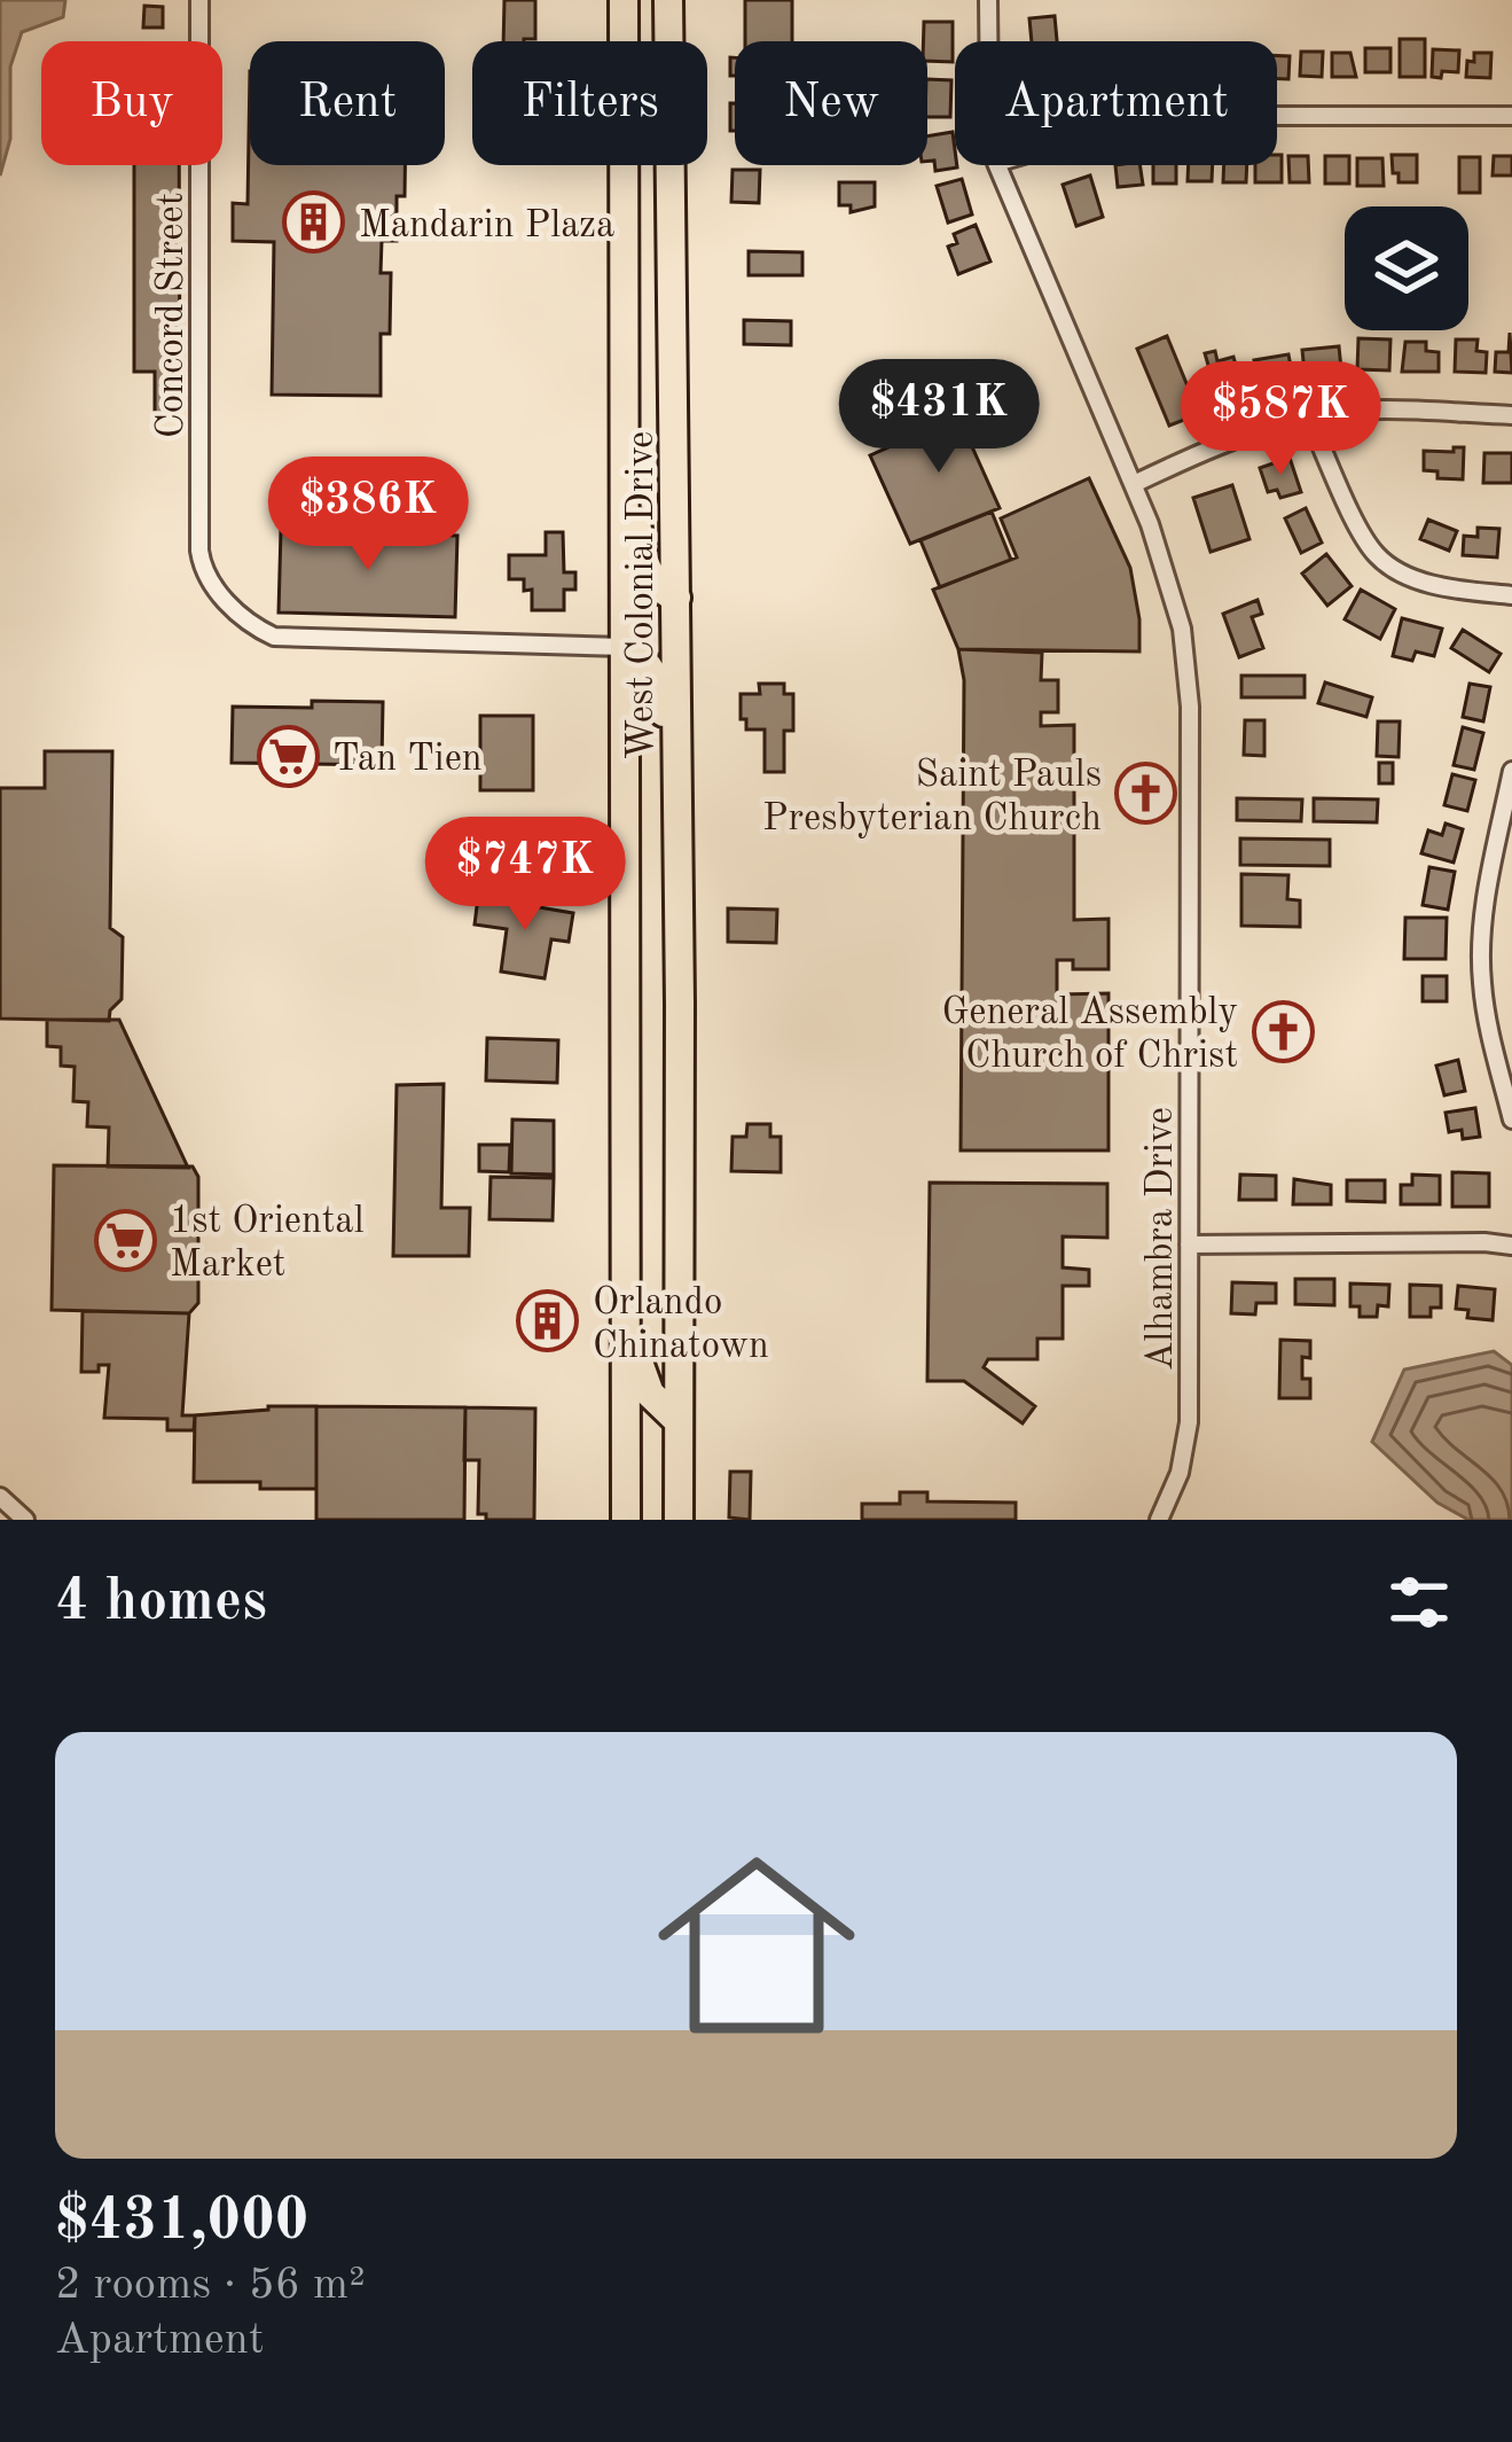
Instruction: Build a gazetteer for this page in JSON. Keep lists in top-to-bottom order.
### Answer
{
  "streets": {
    "highway": ["West Colonial Drive"],
    "street": ["Concord Street", "Alhambra Drive"]
  },
  "crossings": [
    ["Concord Street", "West Colonial Drive"]
  ],
  "places": {
    "building": ["Mandarin Plaza", "Orlando Chinatown"],
    "supermarket": ["Tan Tien", "1st Oriental Market"],
    "church": ["Saint Pauls Presbyterian Church", "General Assembly Church of Christ"]
  },
  "page": {
    "chip": [
      "Buy",
      "Rent",
      "Filters",
      "New",
      "Apartment"
    ],
    "price": [
      "$431K",
      "$587K",
      "$386K",
      "$747K"
    ],
    "heading": "4 homes",
    "list": [
      {
        "name": "$431,000",
        "note": "2 rooms · 56 m² · Apartment"
      }
    ]
  }
}
